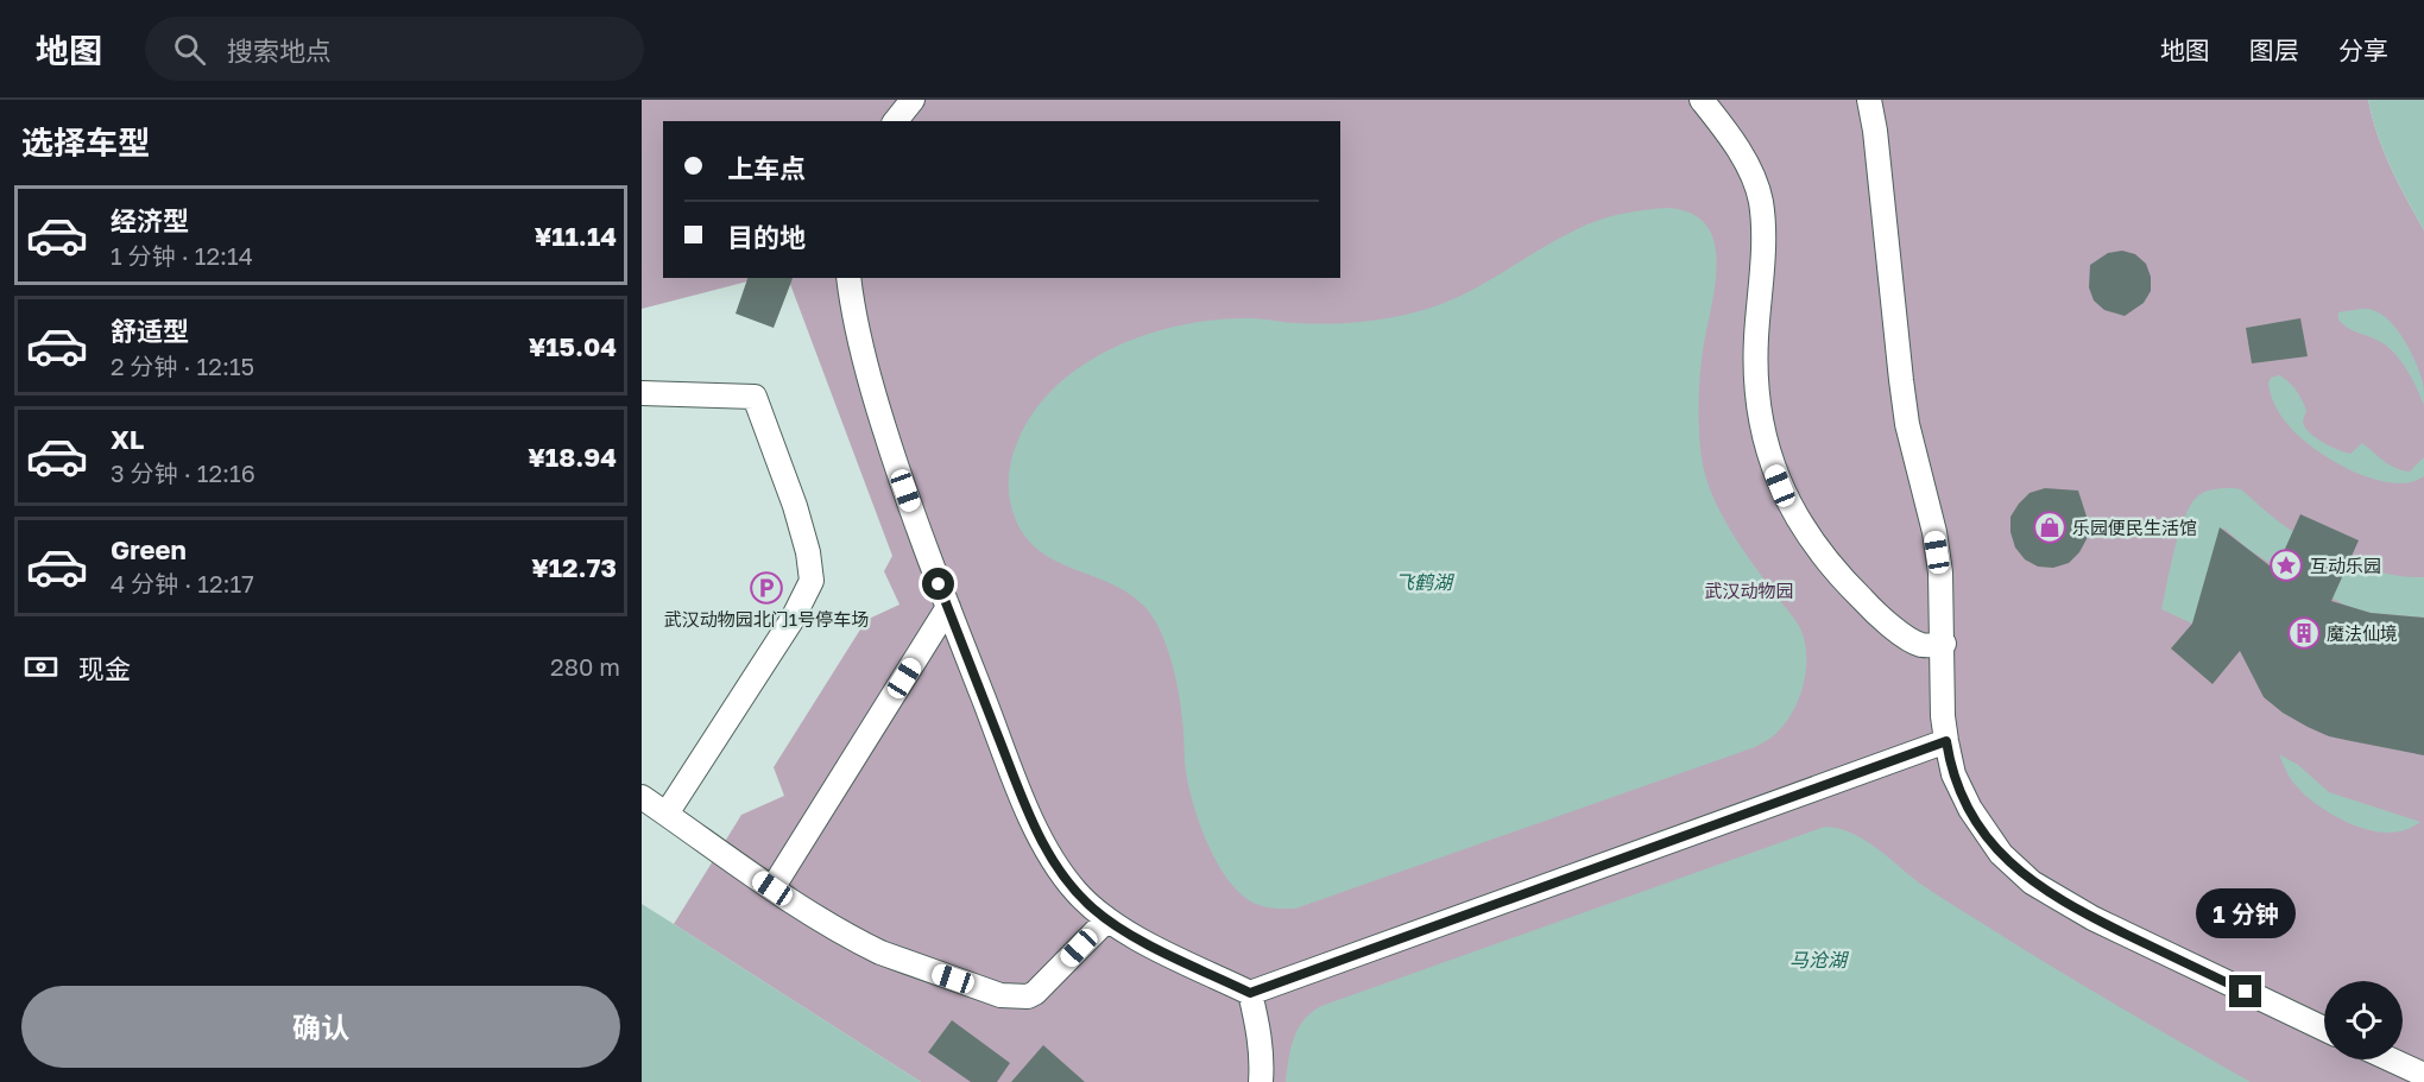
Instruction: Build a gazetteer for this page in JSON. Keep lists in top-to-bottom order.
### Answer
{
  "water": ["飞鹤湖", "马沧湖"],
  "parks": ["武汉动物园"],
  "places": {
    "shop": ["乐园便民生活馆"],
    "place": ["互动乐园"],
    "parking": ["武汉动物园北门1号停车场"],
    "building": ["魔法仙境"]
  },
  "page": {
    "header": "地图",
    "search": "搜索地点",
    "nav": ["地图", "图层", "分享"],
    "heading": "选择车型",
    "banner": ["上车点", "目的地"],
    "list": [
      {
        "name": "经济型",
        "note": "1 分钟 · 12:14",
        "value": "¥11.14"
      },
      {
        "name": "舒适型",
        "note": "2 分钟 · 12:15",
        "value": "¥15.04"
      },
      {
        "name": "XL",
        "note": "3 分钟 · 12:16",
        "value": "¥18.94"
      },
      {
        "name": "Green",
        "note": "4 分钟 · 12:17",
        "value": "¥12.73"
      }
    ],
    "pay": ["现金", "280 m"],
    "bubble": "1 分钟",
    "buttons": "确认"
  }
}
